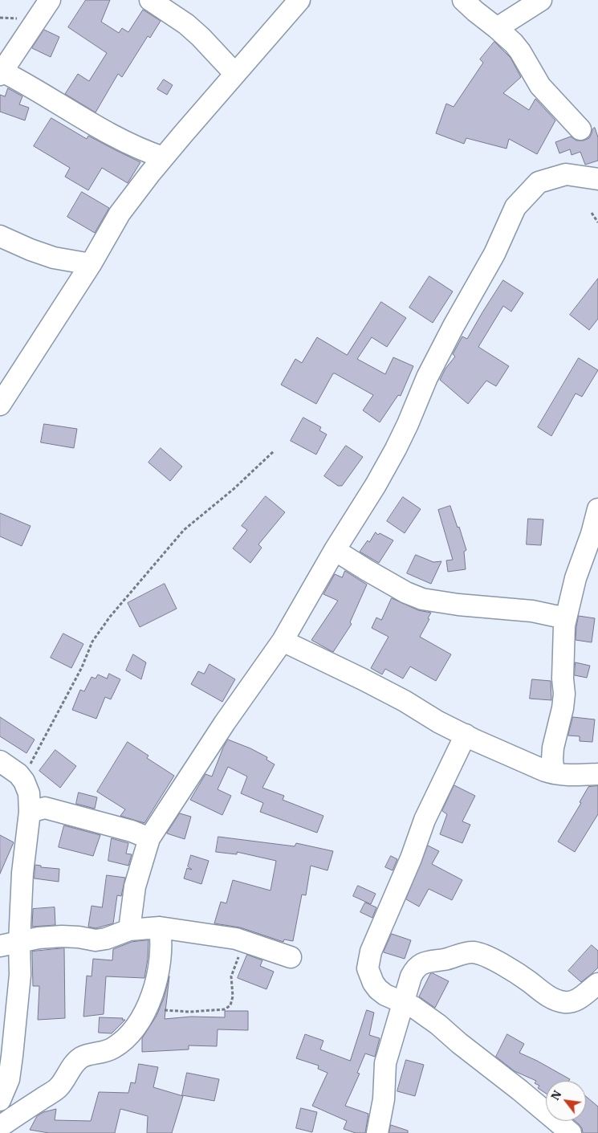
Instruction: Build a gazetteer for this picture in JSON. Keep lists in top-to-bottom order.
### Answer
{
  "north": "top left"
}
